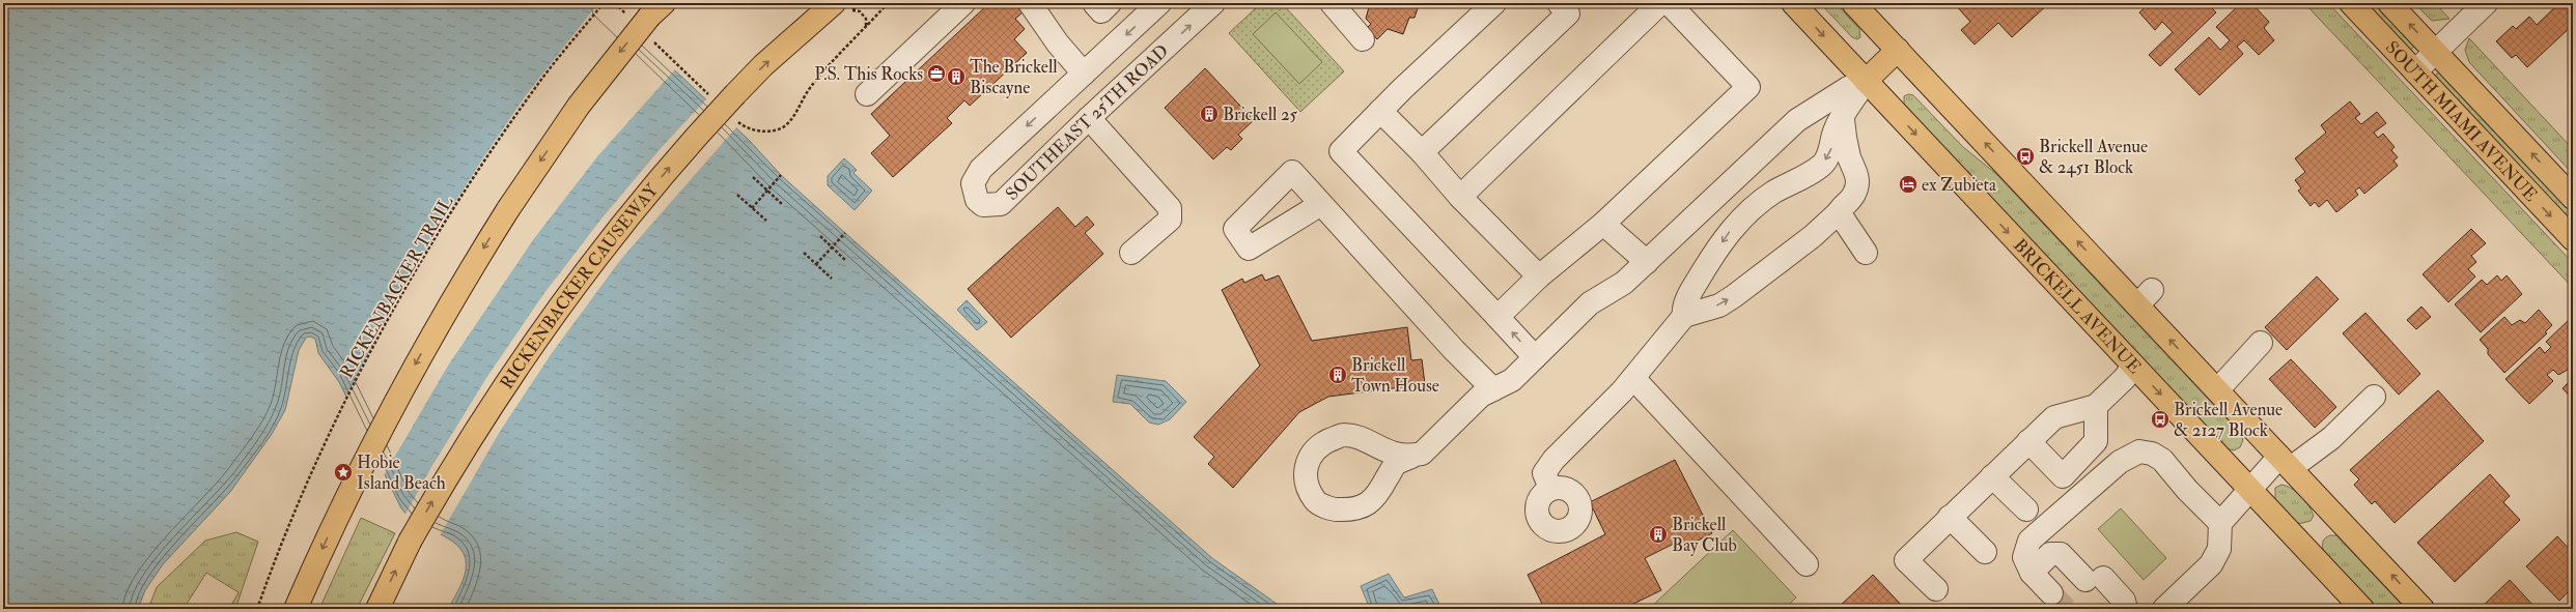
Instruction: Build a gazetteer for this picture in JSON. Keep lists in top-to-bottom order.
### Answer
{
  "streets": {
    "main road": ["SOUTH MIAMI AVENUE", "RICKENBACKER CAUSEWAY", "BRICKELL AVENUE"],
    "street": ["SOUTHEAST 25TH ROAD"],
    "path": ["RICKENBACKER TRAIL"]
  },
  "places": {
    "office": ["P.S. This Rocks"],
    "building": [
      "The Brickell Biscayne",
      "Brickell 25",
      "Brickell Town House",
      "Brickell Bay Club"
    ],
    "bus stop": ["Brickell Avenue & 2451 Block", "Brickell Avenue & 2127 Block"],
    "hotel": ["ex Zubieta"],
    "place": ["Hobie Island Beach"]
  }
}
